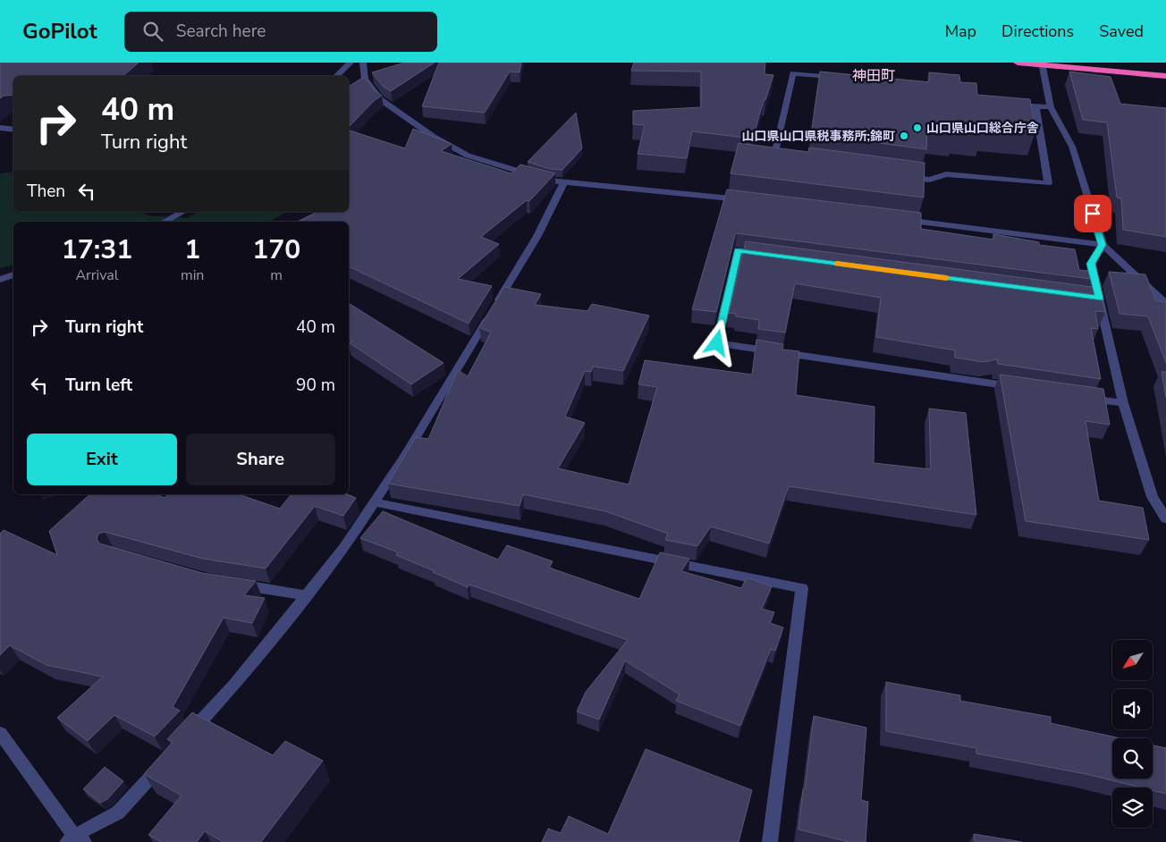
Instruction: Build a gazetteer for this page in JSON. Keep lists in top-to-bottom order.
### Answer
{
  "districts": ["神田町"],
  "places": ["山口県山口総合庁舎", "山口県山口県税事務所;錦町"],
  "north": "bottom left",
  "page": {
    "header": "GoPilot",
    "search": "Search here",
    "nav": ["Map", "Directions", "Saved"],
    "turn": ["40 m", "Turn right"],
    "then": "Then",
    "eta": [
      "17:31",
      "Arrival",
      "1",
      "min",
      "170",
      "m"
    ],
    "list": [
      {
        "name": "Turn right",
        "value": "40 m"
      },
      {
        "name": "Turn left",
        "value": "90 m"
      }
    ],
    "buttons": ["Exit", "Share"]
  }
}
